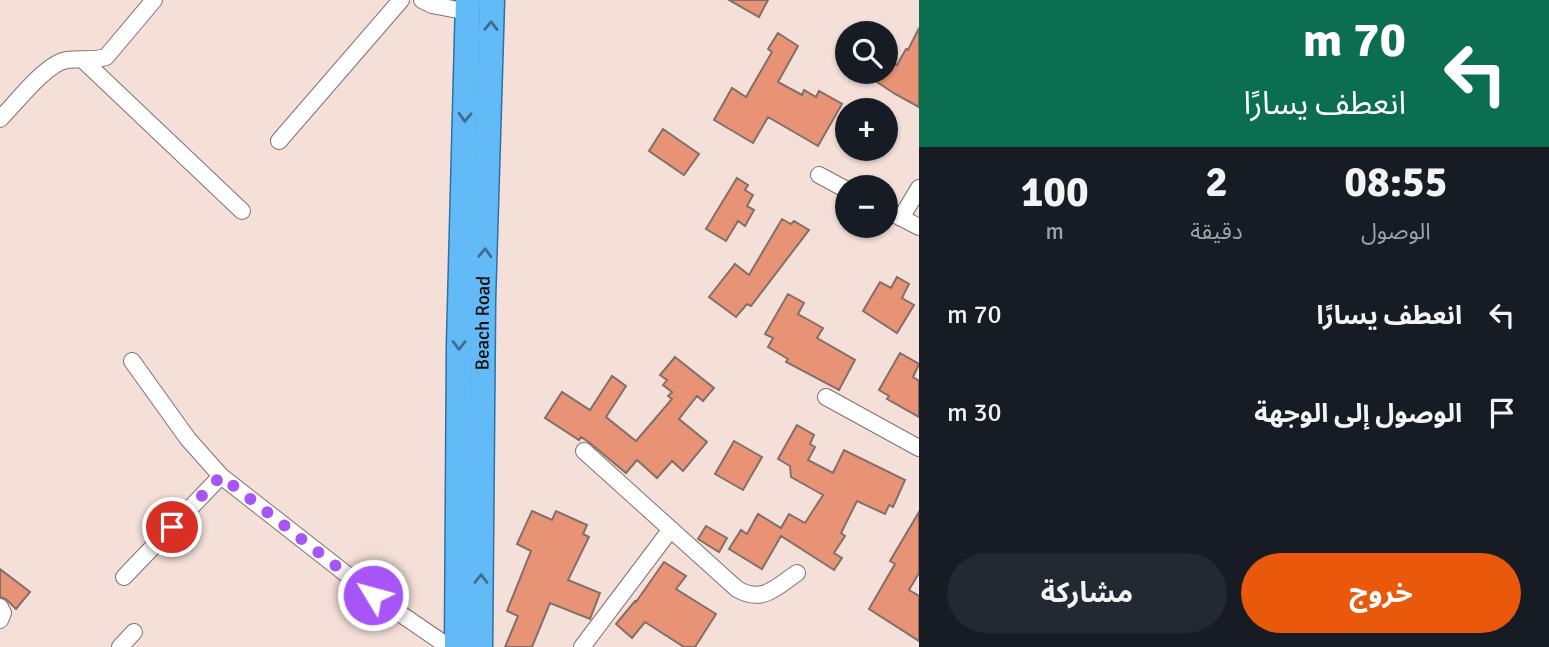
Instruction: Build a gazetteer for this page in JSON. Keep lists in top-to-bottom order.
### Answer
{
  "streets": {
    "highway": ["Beach Road"]
  },
  "page": {
    "turn": ["70 m", "انعطف يسارًا"],
    "map_buttons": ["+", "−"],
    "eta": [
      "08:55",
      "الوصول",
      "2",
      "دقيقة",
      "100",
      "m"
    ],
    "list": [
      {
        "name": "انعطف يسارًا",
        "value": "70 m"
      },
      {
        "name": "الوصول إلى الوجهة",
        "value": "30 m"
      }
    ],
    "buttons": ["خروج", "مشاركة"]
  }
}
